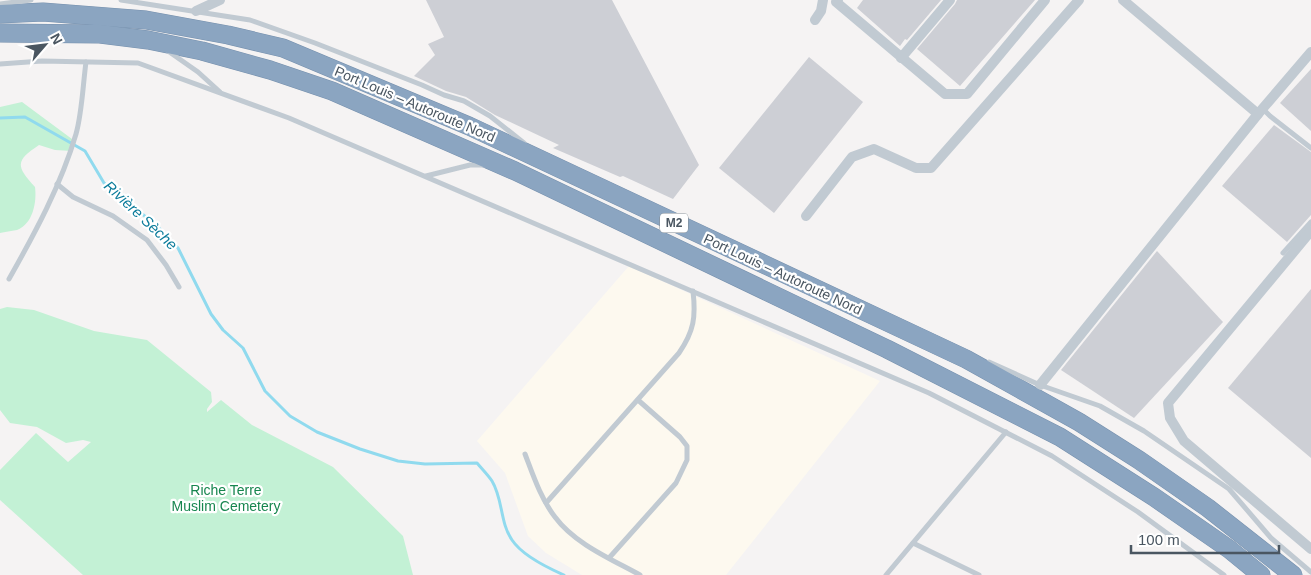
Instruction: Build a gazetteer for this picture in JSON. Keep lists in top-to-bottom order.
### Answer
{
  "streets": {
    "highway": ["Port Louis – Autoroute Nord", "M2"]
  },
  "water": ["Rivière Sèche"],
  "parks": ["Riche Terre Muslim Cemetery"],
  "scale_bar": "100 m",
  "north": "top right"
}
